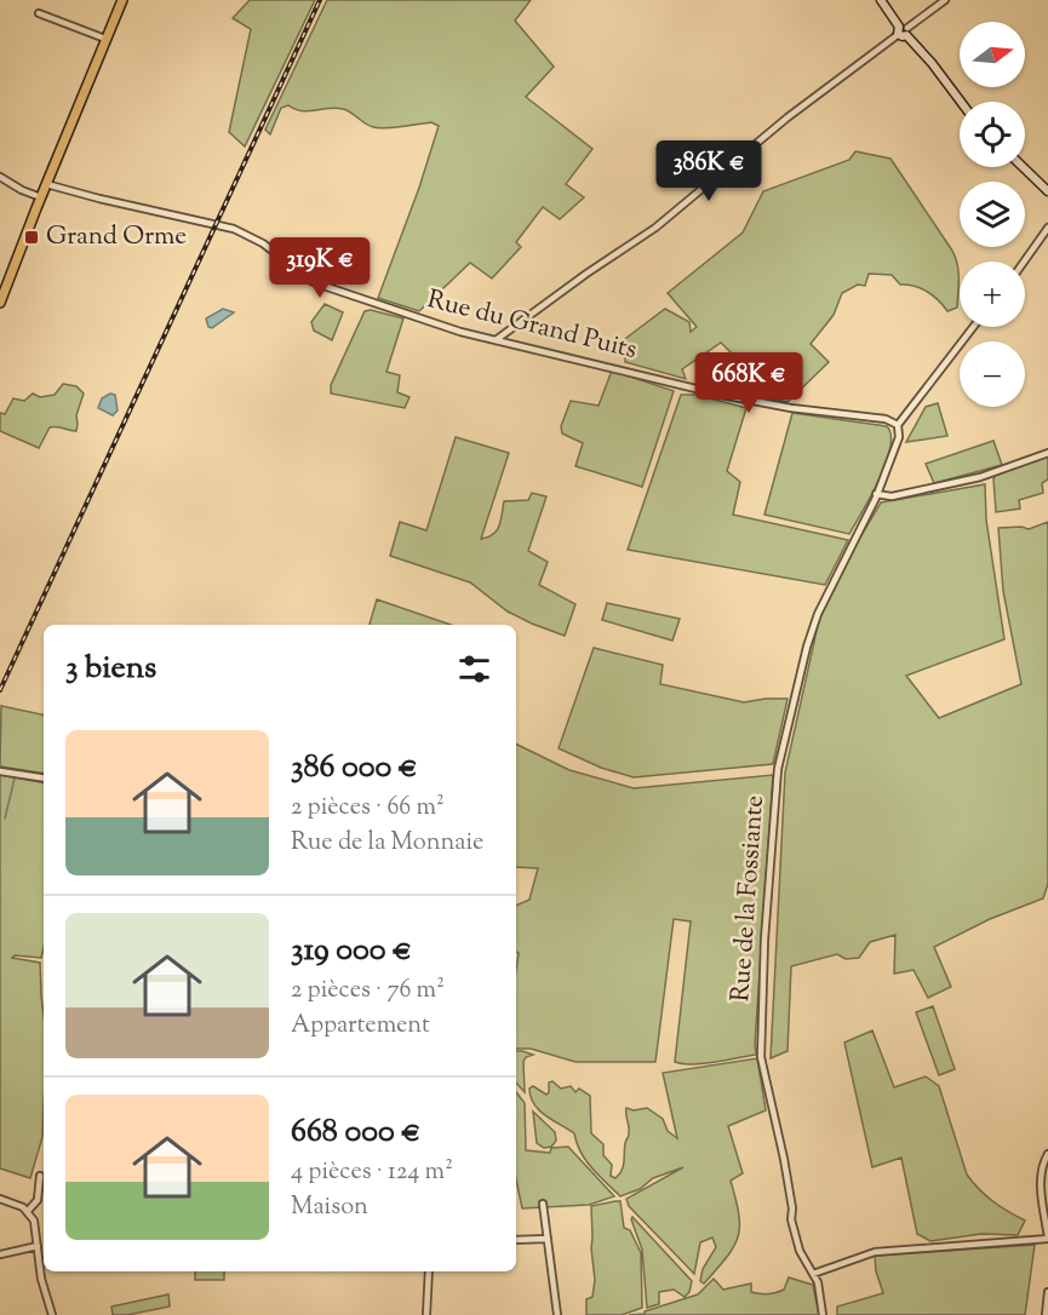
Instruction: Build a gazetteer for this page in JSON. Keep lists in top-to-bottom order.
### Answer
{
  "streets": {
    "street": ["Rue du Grand Puits", "Rue de la Fossiante"]
  },
  "places": {
    "transit": ["Grand Orme"]
  },
  "north": "right",
  "page": {
    "map_buttons": ["+", "−"],
    "price": ["386K €", "319K €", "668K €"],
    "heading": "3 biens",
    "list": [
      {
        "name": "386 000 €",
        "note": "2 pièces · 66 m² · Rue de la Monnaie"
      },
      {
        "name": "319 000 €",
        "note": "2 pièces · 76 m² · Appartement"
      },
      {
        "name": "668 000 €",
        "note": "4 pièces · 124 m² · Maison"
      }
    ]
  }
}
